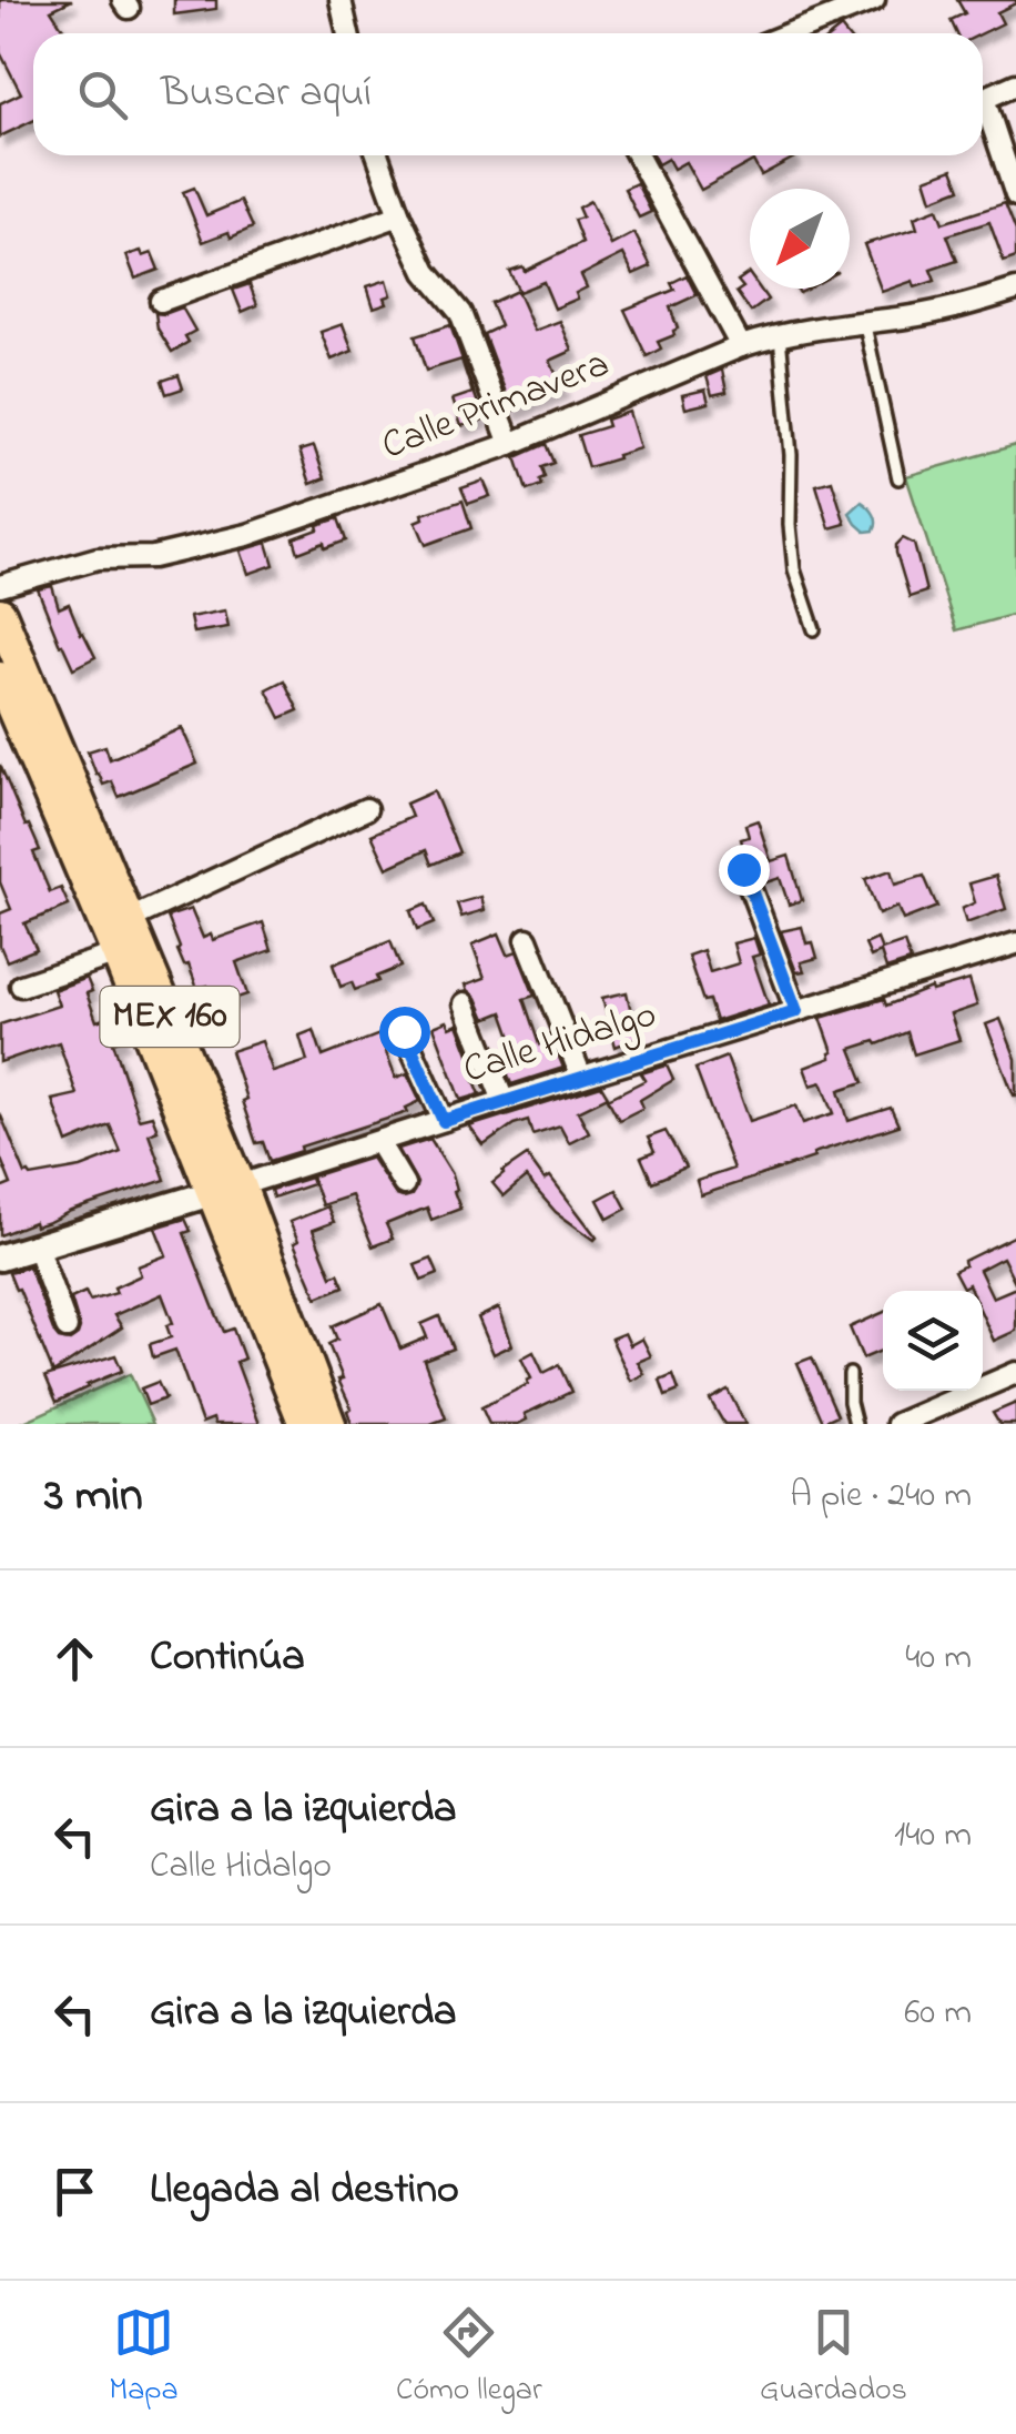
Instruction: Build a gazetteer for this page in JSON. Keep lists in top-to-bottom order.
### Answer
{
  "streets": {
    "main road": ["MEX 160"],
    "street": ["Calle Primavera", "Calle Hidalgo"]
  },
  "crossings": [
    ["MEX 160", "Calle Hidalgo"]
  ],
  "north": "bottom left",
  "page": {
    "search": "Buscar aquí",
    "heading": ["3 min", "A pie · 240 m"],
    "list": [
      ["Continúa", "40 m"],
      ["Gira a la izquierda", "Calle Hidalgo", "140 m"],
      ["Gira a la izquierda", "60 m"],
      "Llegada al destino"
    ],
    "nav": ["Mapa", "Cómo llegar", "Guardados"]
  }
}
